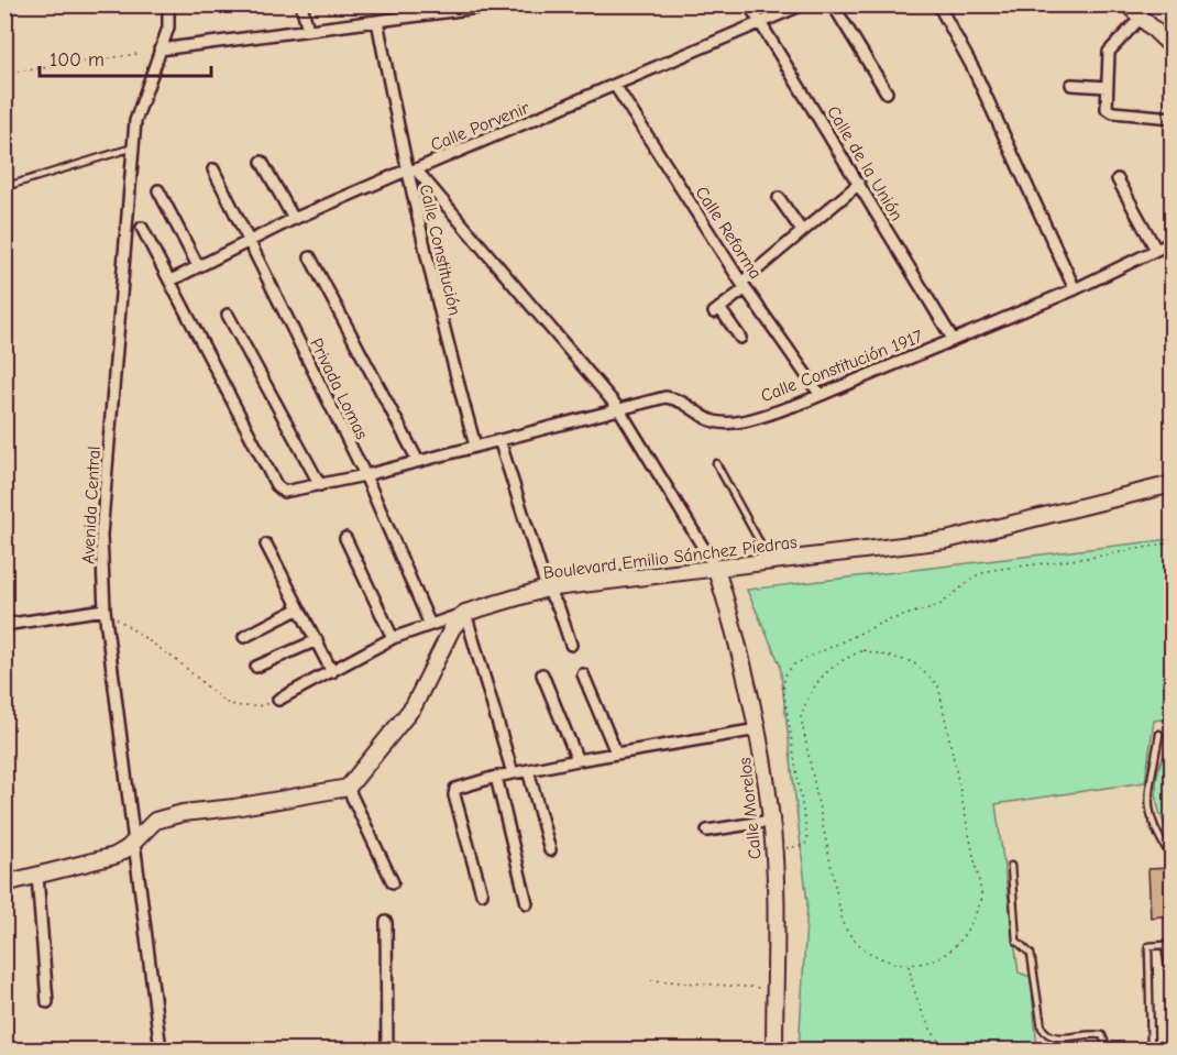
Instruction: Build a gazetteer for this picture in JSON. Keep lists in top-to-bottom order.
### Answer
{
  "streets": {
    "main road": ["Boulevard Emilio Sánchez Piedras", "Calle Morelos"],
    "street": [
      "Calle Porvenir",
      "Calle de la Unión",
      "Calle Reforma",
      "Calle Constitución",
      "Calle Constitución 1917",
      "Privada Lomas",
      "Avenida Central"
    ]
  },
  "crossings": [
    ["Calle Porvenir", "Calle de la Unión"],
    ["Calle Porvenir", "Calle Reforma"],
    ["Calle Porvenir", "Calle Constitución"],
    ["Calle Porvenir", "Calle Constitución 1917"],
    ["Calle Porvenir", "Privada Lomas"],
    ["Calle de la Unión", "Calle Constitución 1917"],
    ["Calle Reforma", "Calle Constitución 1917"],
    ["Calle Constitución", "Calle Constitución 1917"],
    ["Calle Constitución 1917", "Privada Lomas"],
    ["Boulevard Emilio Sánchez Piedras", "Calle Morelos"]
  ],
  "scale_bar": "100 m"
}
